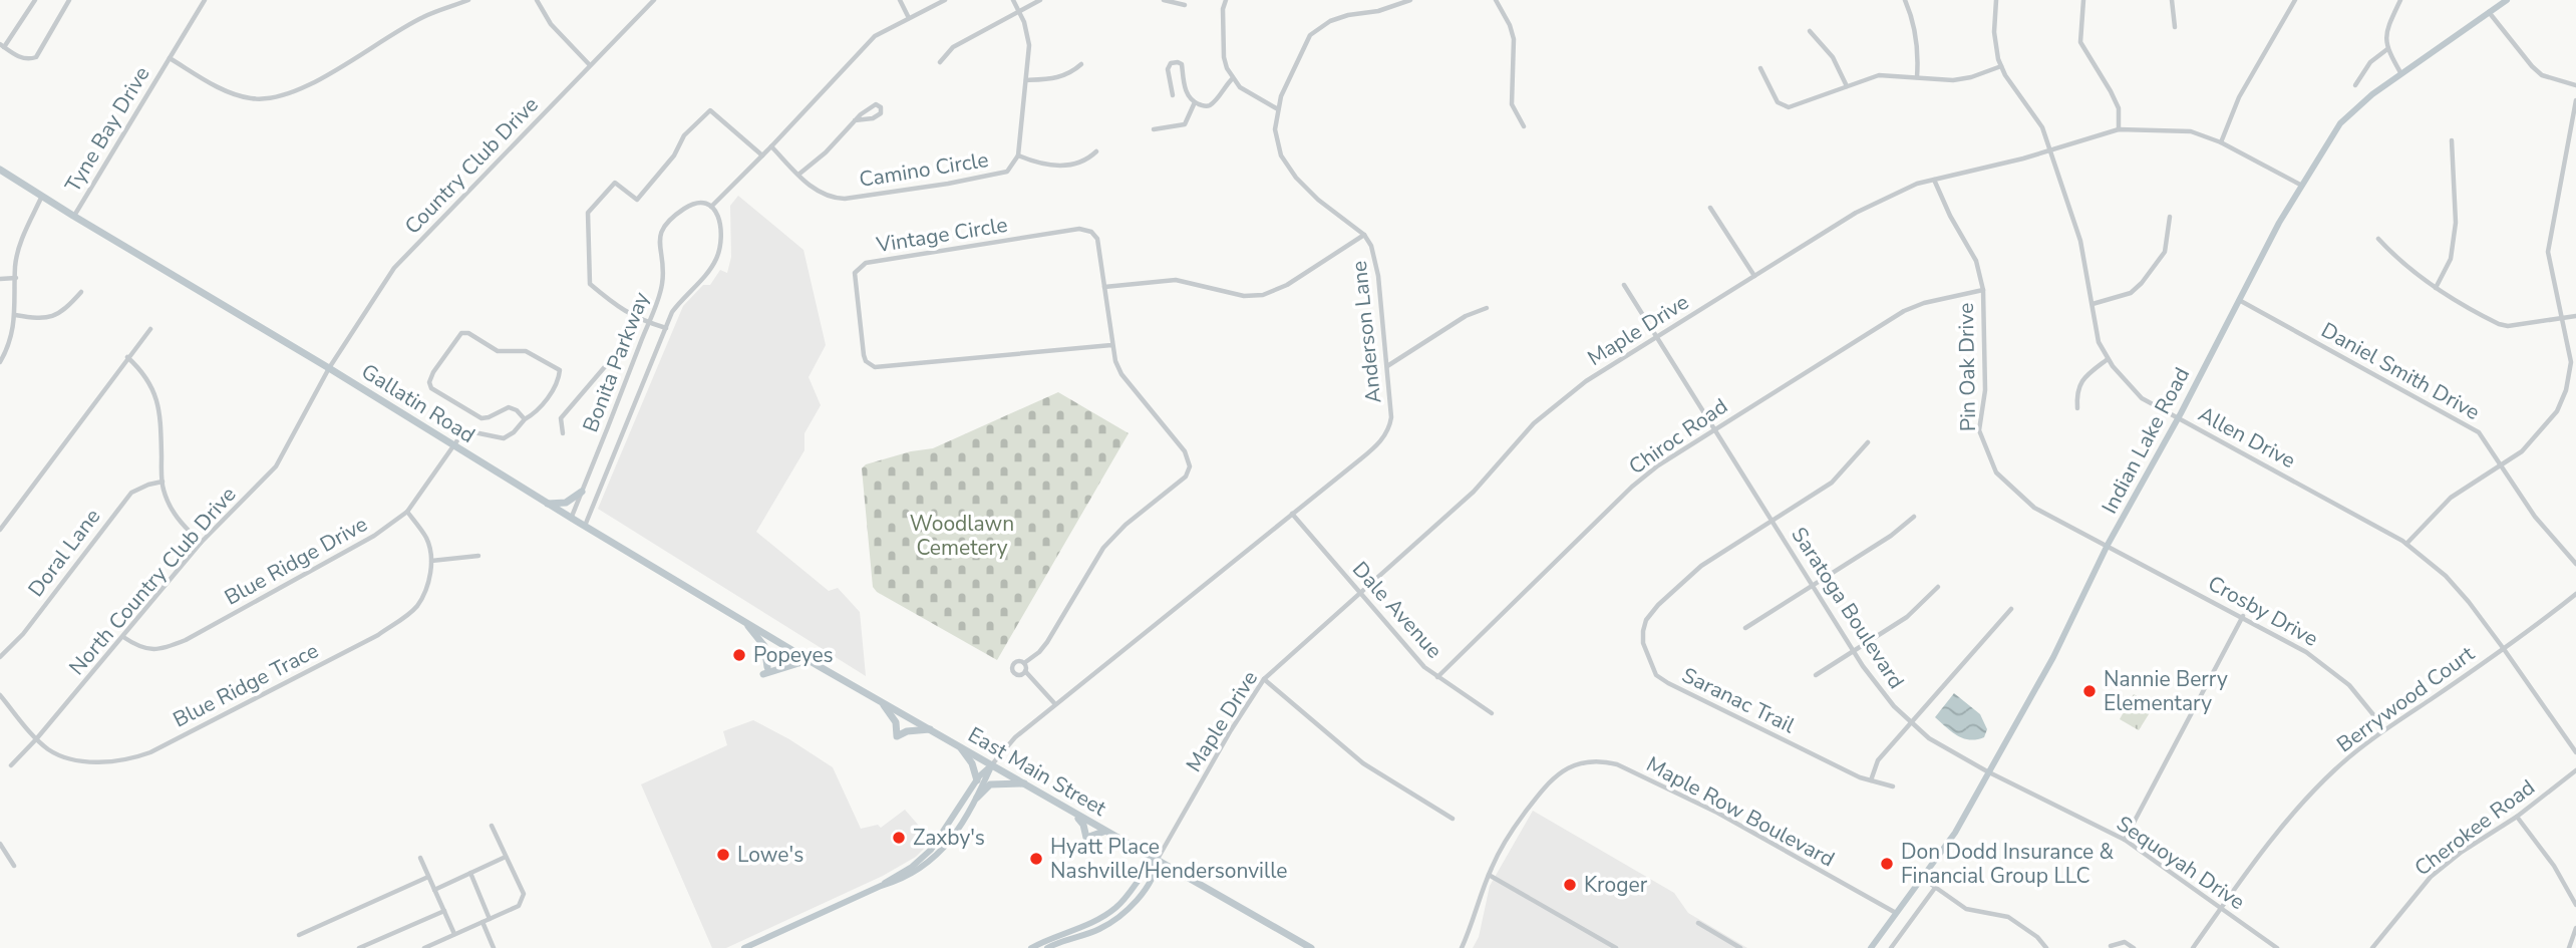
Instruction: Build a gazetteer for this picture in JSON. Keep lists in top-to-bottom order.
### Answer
{
  "streets": {
    "main road": ["Gallatin Road", "East Main Street"],
    "street": [
      "Tyne Bay Drive",
      "Country Club Drive",
      "Camino Circle",
      "Vintage Circle",
      "Maple Drive",
      "Anderson Lane",
      "Bonita Parkway",
      "Pin Oak Drive",
      "Daniel Smith Drive",
      "Chiroc Road",
      "Allen Drive",
      "Indian Lake Road",
      "Doral Lane",
      "Blue Ridge Drive",
      "North Country Club Drive",
      "Saratoga Boulevard",
      "Dale Avenue",
      "Crosby Drive",
      "Blue Ridge Trace",
      "Berrywood Court",
      "Saranac Trail",
      "Maple Row Boulevard",
      "Cherokee Road",
      "Sequoyah Drive"
    ]
  },
  "crossings": [
    ["Tyne Bay Drive", "Gallatin Road"],
    ["Country Club Drive", "Gallatin Road"],
    ["Country Club Drive", "North Country Club Drive"],
    ["Maple Drive", "Pin Oak Drive"],
    ["Maple Drive", "Allen Drive"],
    ["Maple Drive", "Indian Lake Road"],
    ["Maple Drive", "Saratoga Boulevard"],
    ["Maple Drive", "Dale Avenue"],
    ["Maple Drive", "East Main Street"],
    ["Anderson Lane", "Dale Avenue"],
    ["Anderson Lane", "East Main Street"],
    ["Bonita Parkway", "Gallatin Road"],
    ["Pin Oak Drive", "Chiroc Road"],
    ["Pin Oak Drive", "Indian Lake Road"],
    ["Pin Oak Drive", "Crosby Drive"],
    ["Daniel Smith Drive", "Indian Lake Road"],
    ["Gallatin Road", "Blue Ridge Drive"],
    ["Gallatin Road", "North Country Club Drive"],
    ["Gallatin Road", "East Main Street"],
    ["Chiroc Road", "Saratoga Boulevard"],
    ["Chiroc Road", "Dale Avenue"],
    ["Allen Drive", "Indian Lake Road"],
    ["Allen Drive", "Berrywood Court"],
    ["Indian Lake Road", "Saratoga Boulevard"],
    ["Indian Lake Road", "Crosby Drive"],
    ["Indian Lake Road", "Maple Row Boulevard"],
    ["Indian Lake Road", "Sequoyah Drive"],
    ["Blue Ridge Drive", "North Country Club Drive"],
    ["North Country Club Drive", "Blue Ridge Trace"],
    ["Saratoga Boulevard", "Saranac Trail"],
    ["Saratoga Boulevard", "Sequoyah Drive"],
    ["Crosby Drive", "Berrywood Court"],
    ["Berrywood Court", "Sequoyah Drive"]
  ],
  "parks": ["Woodlawn Cemetery"],
  "places": [
    "Popeyes",
    "Nannie Berry Elementary",
    "Zaxby's",
    "Lowe's",
    "Hyatt Place Nashville/Hendersonville",
    "Don Dodd Insurance & Financial Group LLC",
    "Kroger"
  ]
}
